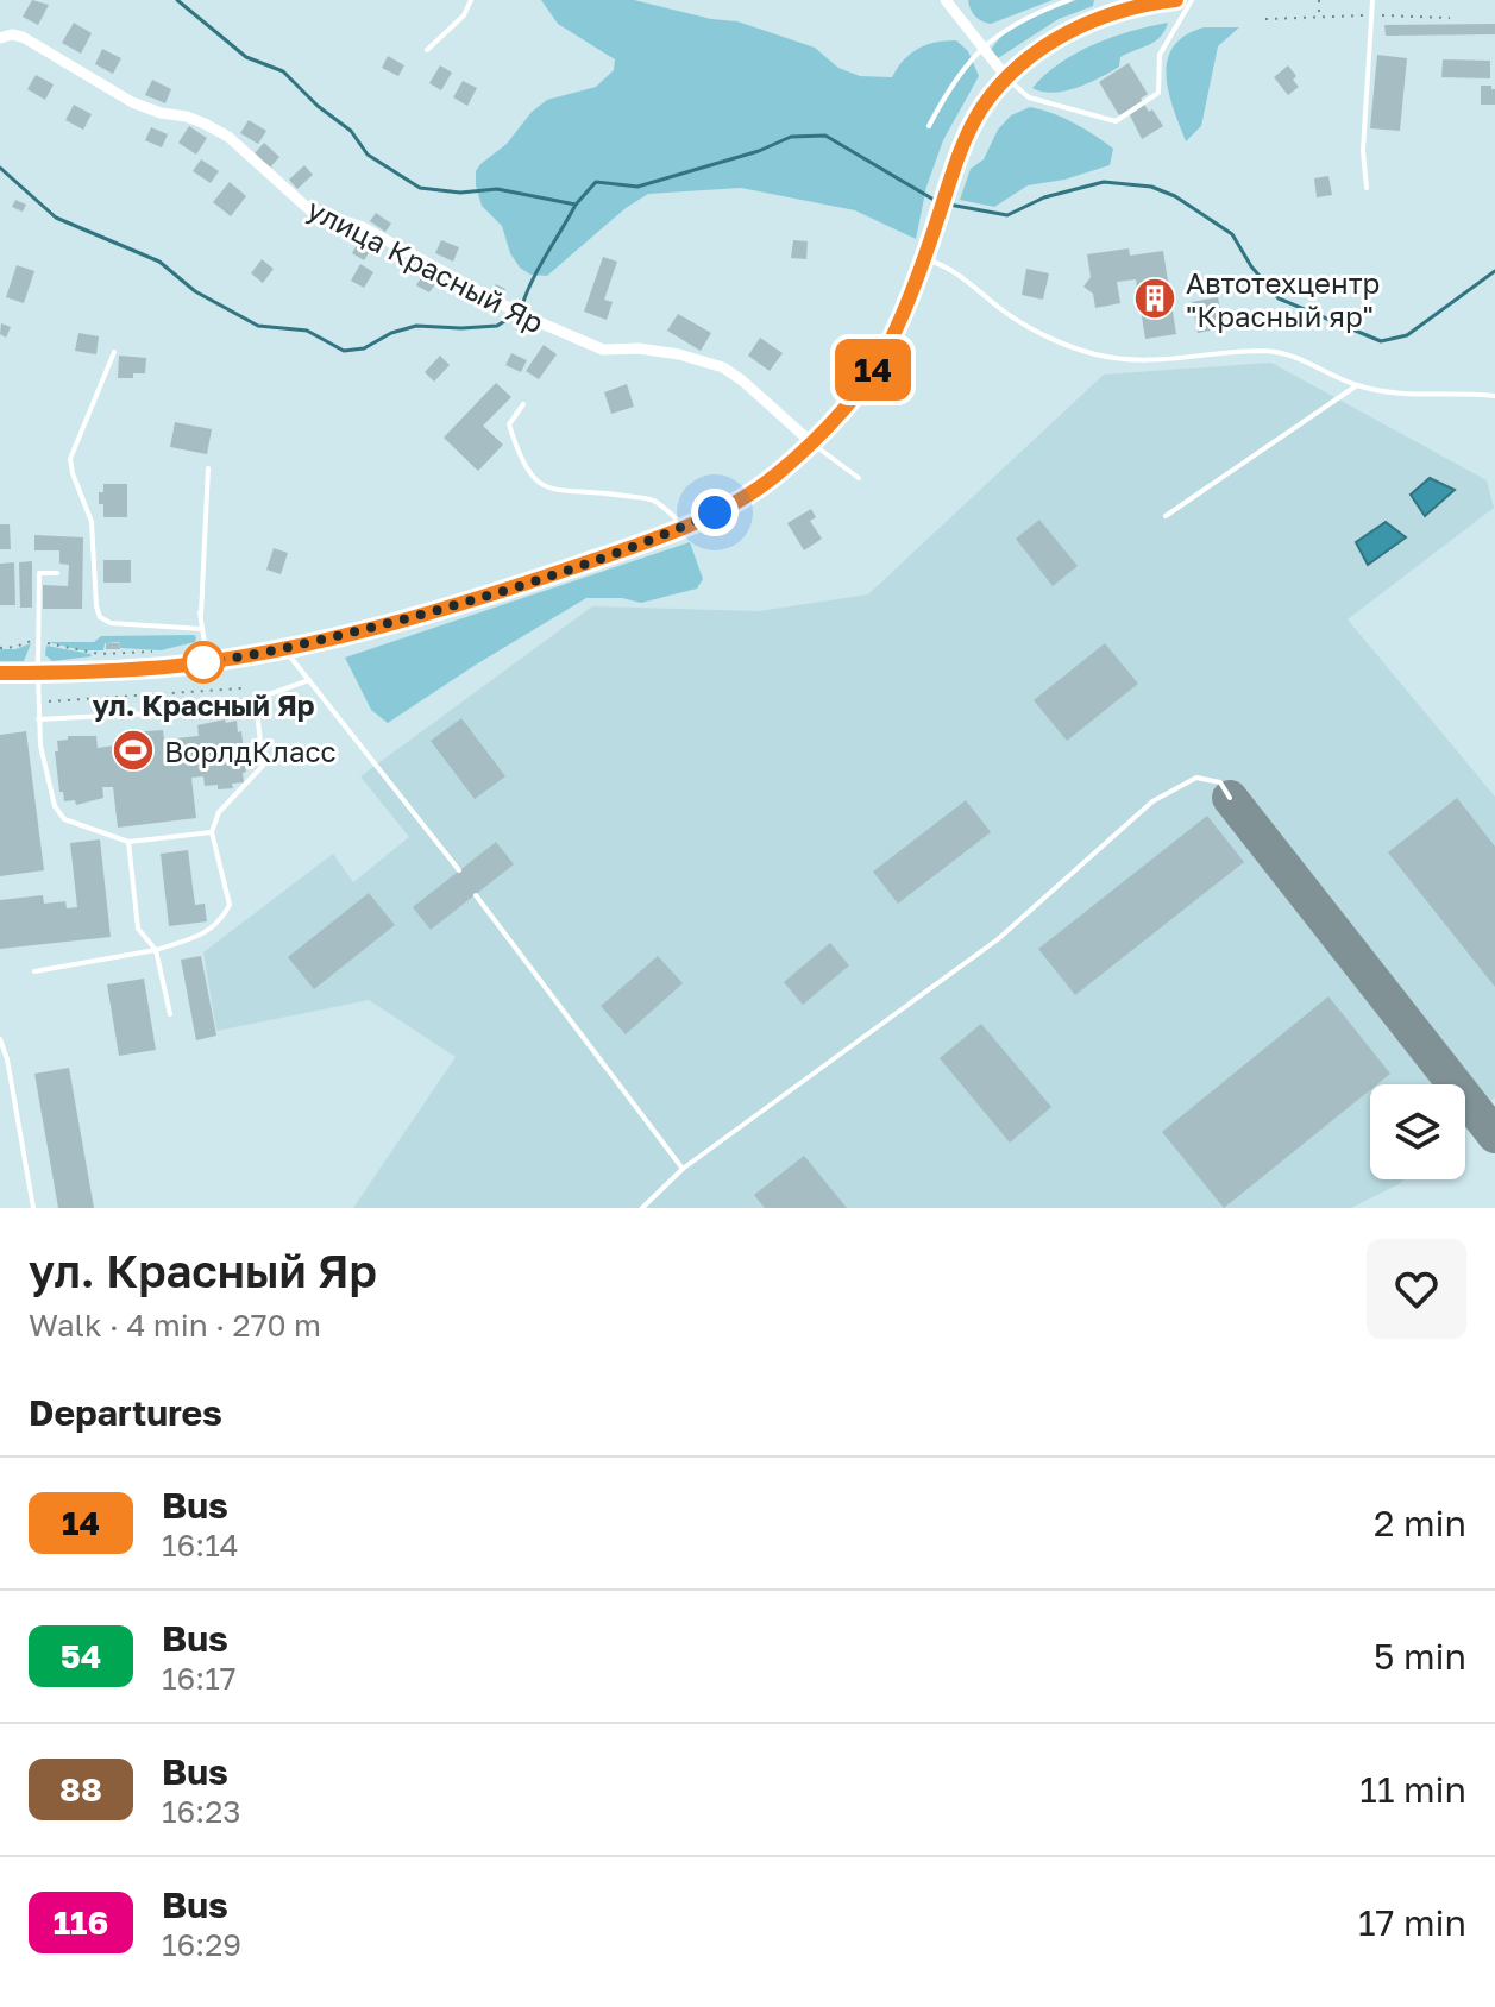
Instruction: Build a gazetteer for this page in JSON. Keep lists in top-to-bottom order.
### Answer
{
  "streets": {
    "street": ["улица Красный Яр"]
  },
  "places": {
    "building": ["Автотехцентр \"Красный яр\""],
    "other": ["ул. Красный Яр"],
    "sports": ["ВорлдКласс"]
  },
  "lines": ["bus line 14"],
  "page": {
    "on_map": "14",
    "heading": [
      ["ул. Красный Яр", "Walk · 4 min · 270 m"],
      "Departures"
    ],
    "list": [
      {
        "mark": "14",
        "name": "Bus",
        "note": "16:14",
        "value": "2 min"
      },
      {
        "mark": "54",
        "name": "Bus",
        "note": "16:17",
        "value": "5 min"
      },
      {
        "mark": "88",
        "name": "Bus",
        "note": "16:23",
        "value": "11 min"
      },
      {
        "mark": "116",
        "name": "Bus",
        "note": "16:29",
        "value": "17 min"
      }
    ]
  }
}
